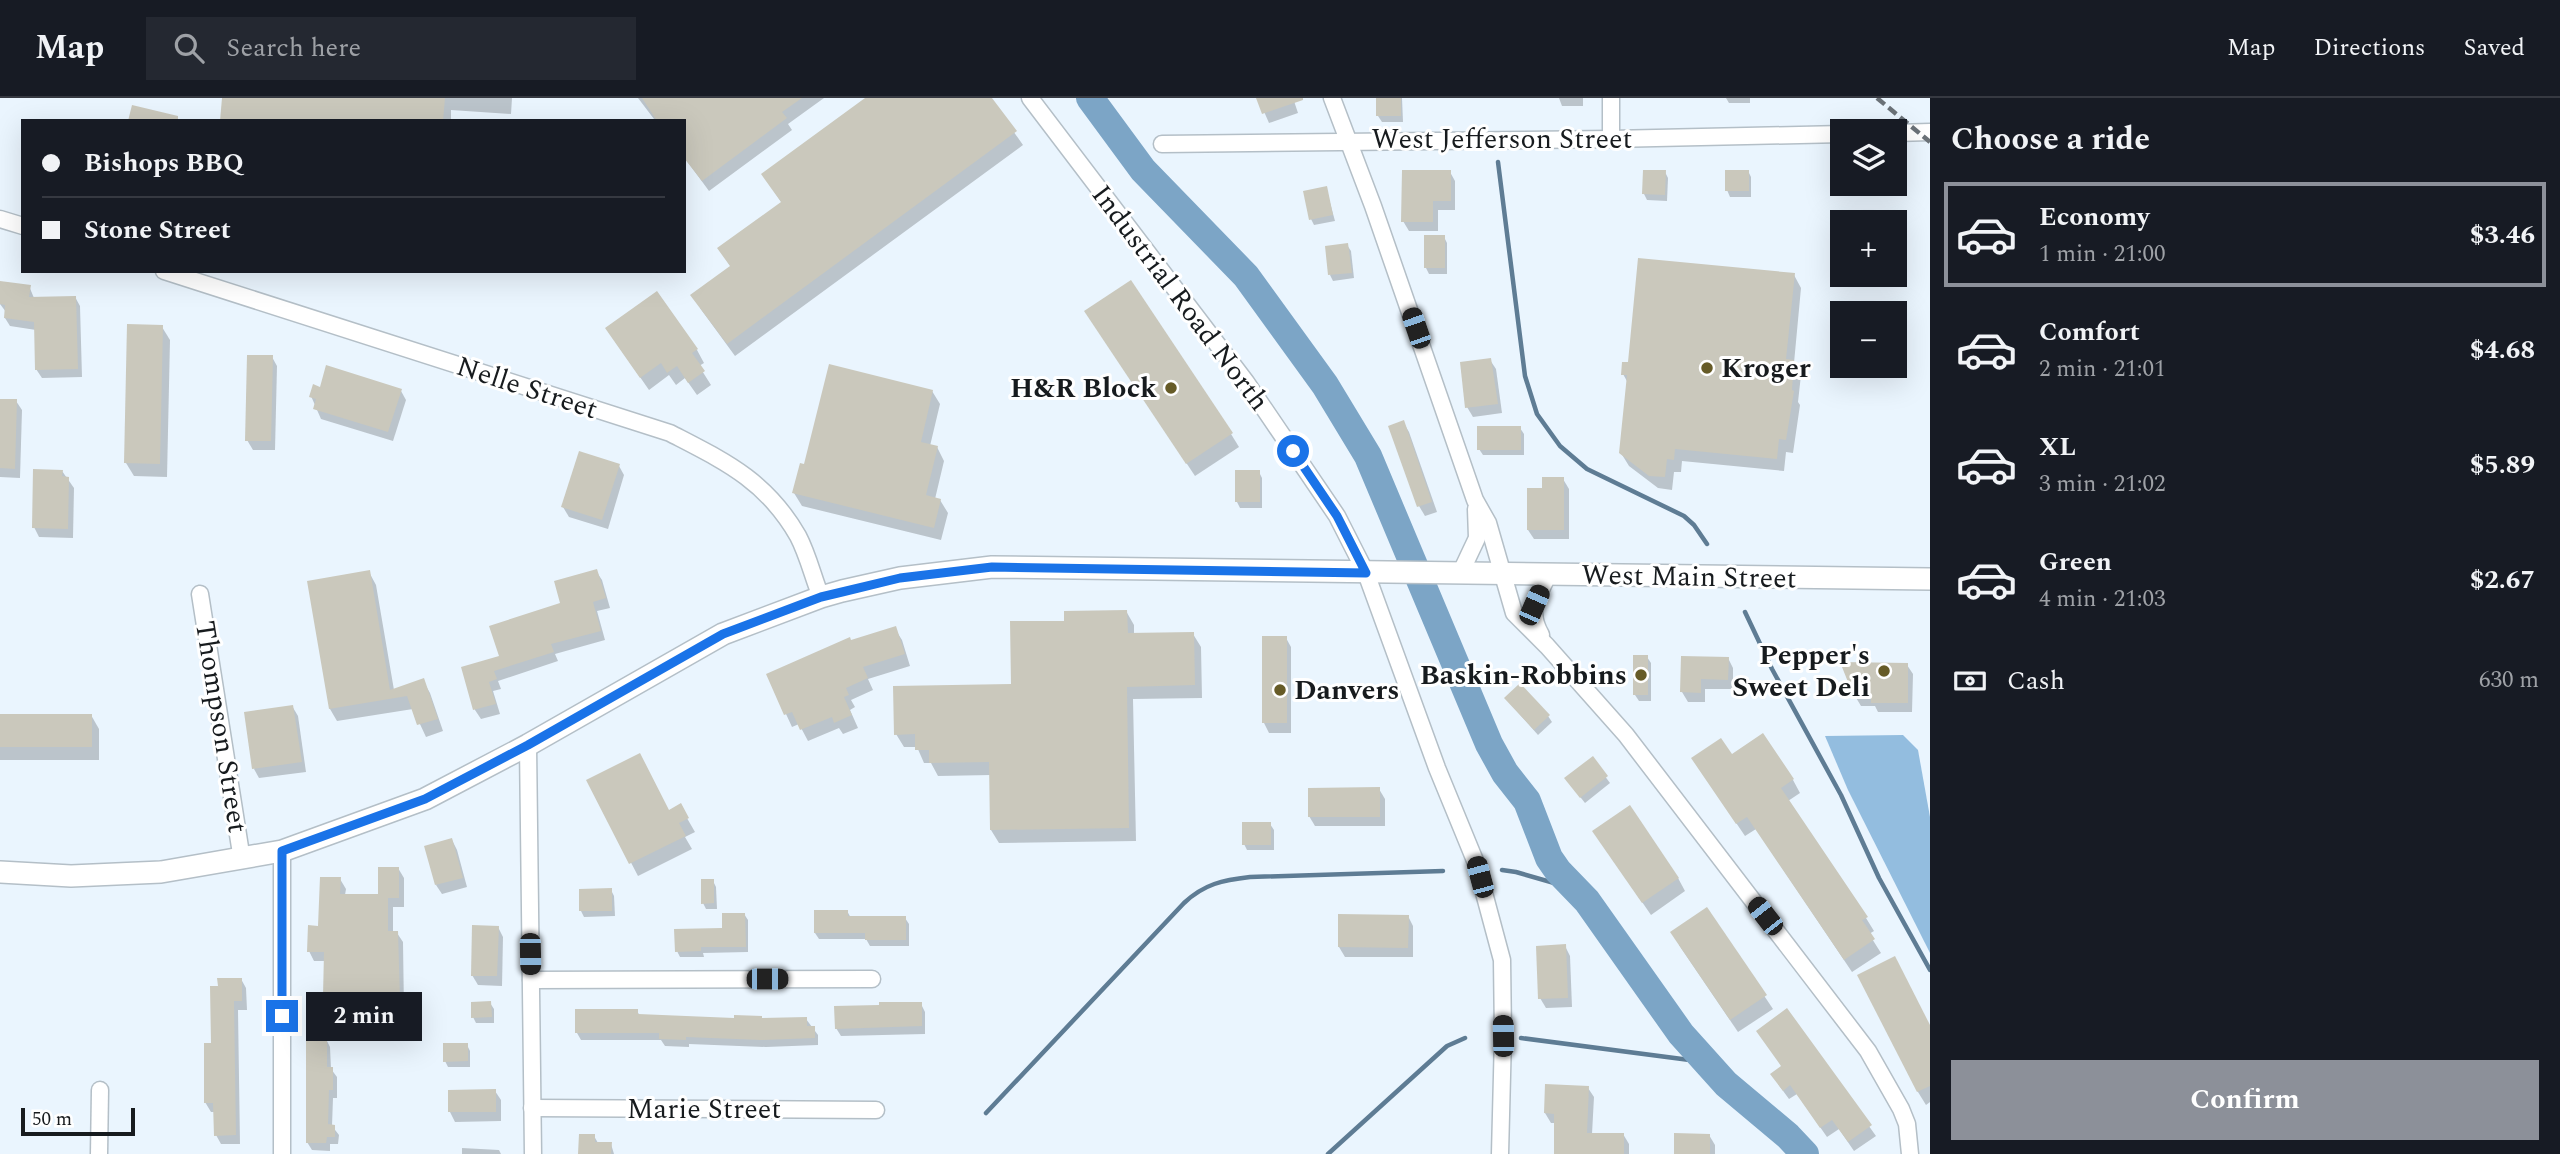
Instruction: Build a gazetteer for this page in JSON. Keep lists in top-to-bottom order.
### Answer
{
  "streets": {
    "main road": ["West Main Street"],
    "street": [
      "West Jefferson Street",
      "Industrial Road North",
      "Nelle Street",
      "Thompson Street",
      "Marie Street"
    ]
  },
  "crossings": [
    ["Industrial Road North", "West Main Street"],
    ["Nelle Street", "West Main Street"],
    ["West Main Street", "Thompson Street"]
  ],
  "places": [
    "Kroger",
    "H&R Block",
    "Pepper's Sweet Deli",
    "Baskin-Robbins",
    "Danvers"
  ],
  "scale_bar": "50 m",
  "page": {
    "header": "Map",
    "search": "Search here",
    "nav": ["Map", "Directions", "Saved"],
    "heading": "Choose a ride",
    "map_buttons": ["+", "−"],
    "banner": ["Bishops BBQ", "Stone Street"],
    "list": [
      {
        "name": "Economy",
        "note": "1 min · 21:00",
        "value": "$3.46"
      },
      {
        "name": "Comfort",
        "note": "2 min · 21:01",
        "value": "$4.68"
      },
      {
        "name": "XL",
        "note": "3 min · 21:02",
        "value": "$5.89"
      },
      {
        "name": "Green",
        "note": "4 min · 21:03",
        "value": "$2.67"
      }
    ],
    "pay": ["Cash", "630 m"],
    "bubble": "2 min",
    "buttons": "Confirm",
    "scale": "50 m"
  }
}
